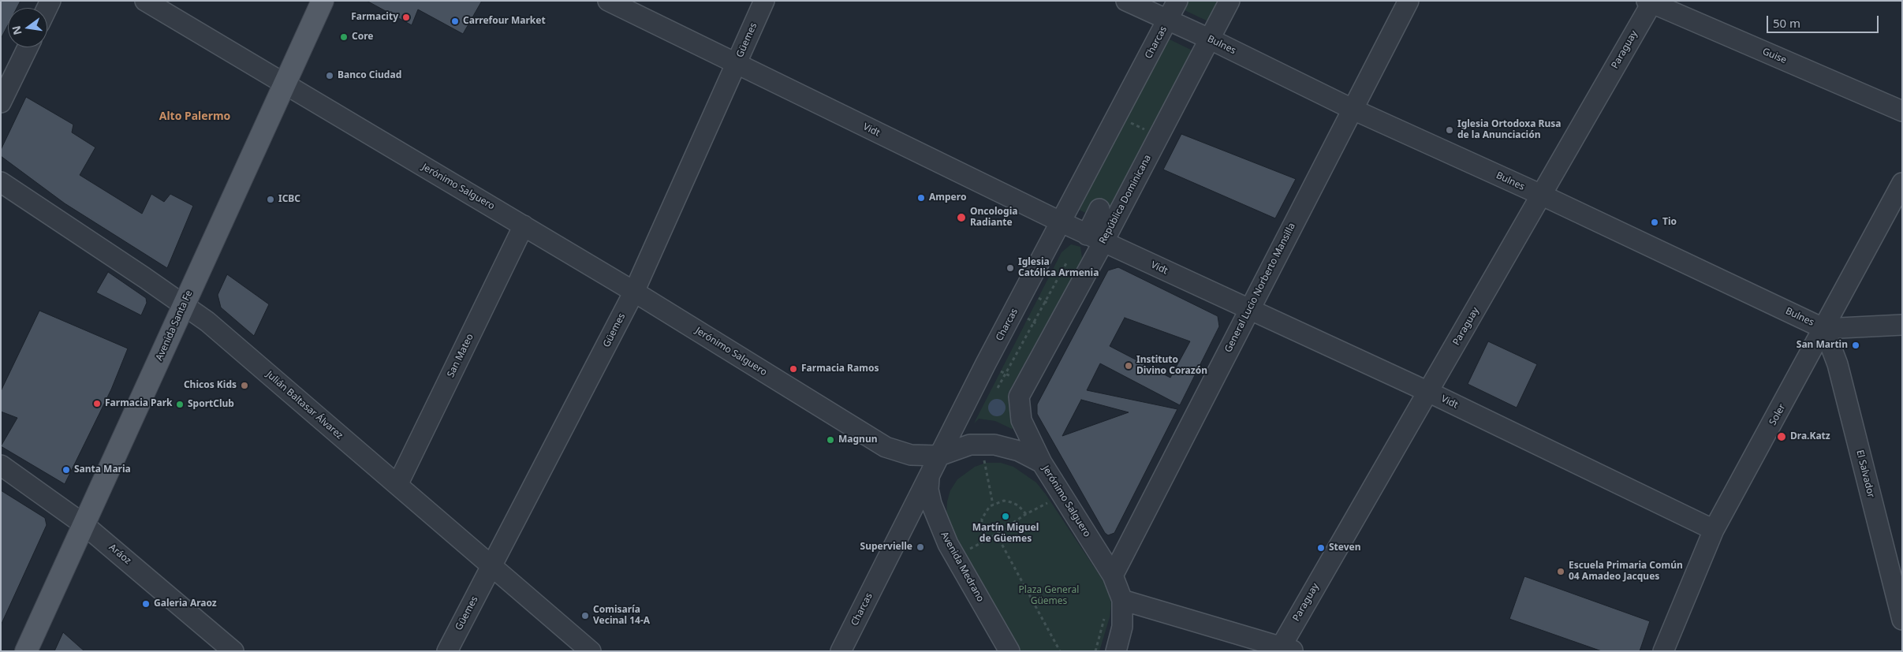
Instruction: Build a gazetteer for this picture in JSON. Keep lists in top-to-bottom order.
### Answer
{
  "streets": {
    "main road": ["Avenida Santa Fe"],
    "street": [
      "Güemes",
      "Charcas",
      "Bulnes",
      "Paraguay",
      "Guise",
      "Vidt",
      "Jerónimo Salguero",
      "República Dominicana",
      "General Lucio Norberto Mansilla",
      "San Mateo",
      "Julián Baltasar Álvarez",
      "Soler",
      "El Salvador",
      "Aráoz",
      "Avenida Medrano"
    ]
  },
  "crossings": [
    ["Güemes", "Vidt"],
    ["Güemes", "Jerónimo Salguero"],
    ["Güemes", "Julián Baltasar Álvarez"],
    ["Charcas", "Bulnes"],
    ["Charcas", "Vidt"],
    ["Charcas", "Jerónimo Salguero"],
    ["Charcas", "Avenida Medrano"],
    ["Bulnes", "Paraguay"],
    ["Bulnes", "República Dominicana"],
    ["Bulnes", "General Lucio Norberto Mansilla"],
    ["Bulnes", "Soler"],
    ["Bulnes", "El Salvador"],
    ["Paraguay", "Guise"],
    ["Paraguay", "Vidt"],
    ["Vidt", "República Dominicana"],
    ["Vidt", "General Lucio Norberto Mansilla"],
    ["Vidt", "Soler"],
    ["Jerónimo Salguero", "General Lucio Norberto Mansilla"],
    ["Jerónimo Salguero", "Avenida Santa Fe"],
    ["Jerónimo Salguero", "San Mateo"],
    ["Avenida Santa Fe", "Julián Baltasar Álvarez"],
    ["Avenida Santa Fe", "Aráoz"],
    ["San Mateo", "Julián Baltasar Álvarez"],
    ["Soler", "El Salvador"]
  ],
  "districts": ["Alto Palermo"],
  "parks": ["Plaza General Güemes"],
  "places": [
    "Farmacity",
    "Carrefour Market",
    "Core",
    "Banco Ciudad",
    "Iglesia Ortodoxa Rusa de la Anunciación",
    "Ampero",
    "ICBC",
    "Oncologia Radiante",
    "Tio",
    "Iglesia Católica Armenia",
    "San Martin",
    "Instituto Divino Corazón",
    "Farmacia Ramos",
    "Chicos Kids",
    "Farmacia Park",
    "SportClub",
    "Dra.Katz",
    "Magnun",
    "Santa Maria",
    "Martín Miguel de Güemes",
    "Supervielle",
    "Steven",
    "Escuela Primaria Común 04 Amadeo Jacques",
    "Galeria Araoz",
    "Comisaría Vecinal 14-A"
  ],
  "scale_bar": "50 m",
  "north": "left"
}
